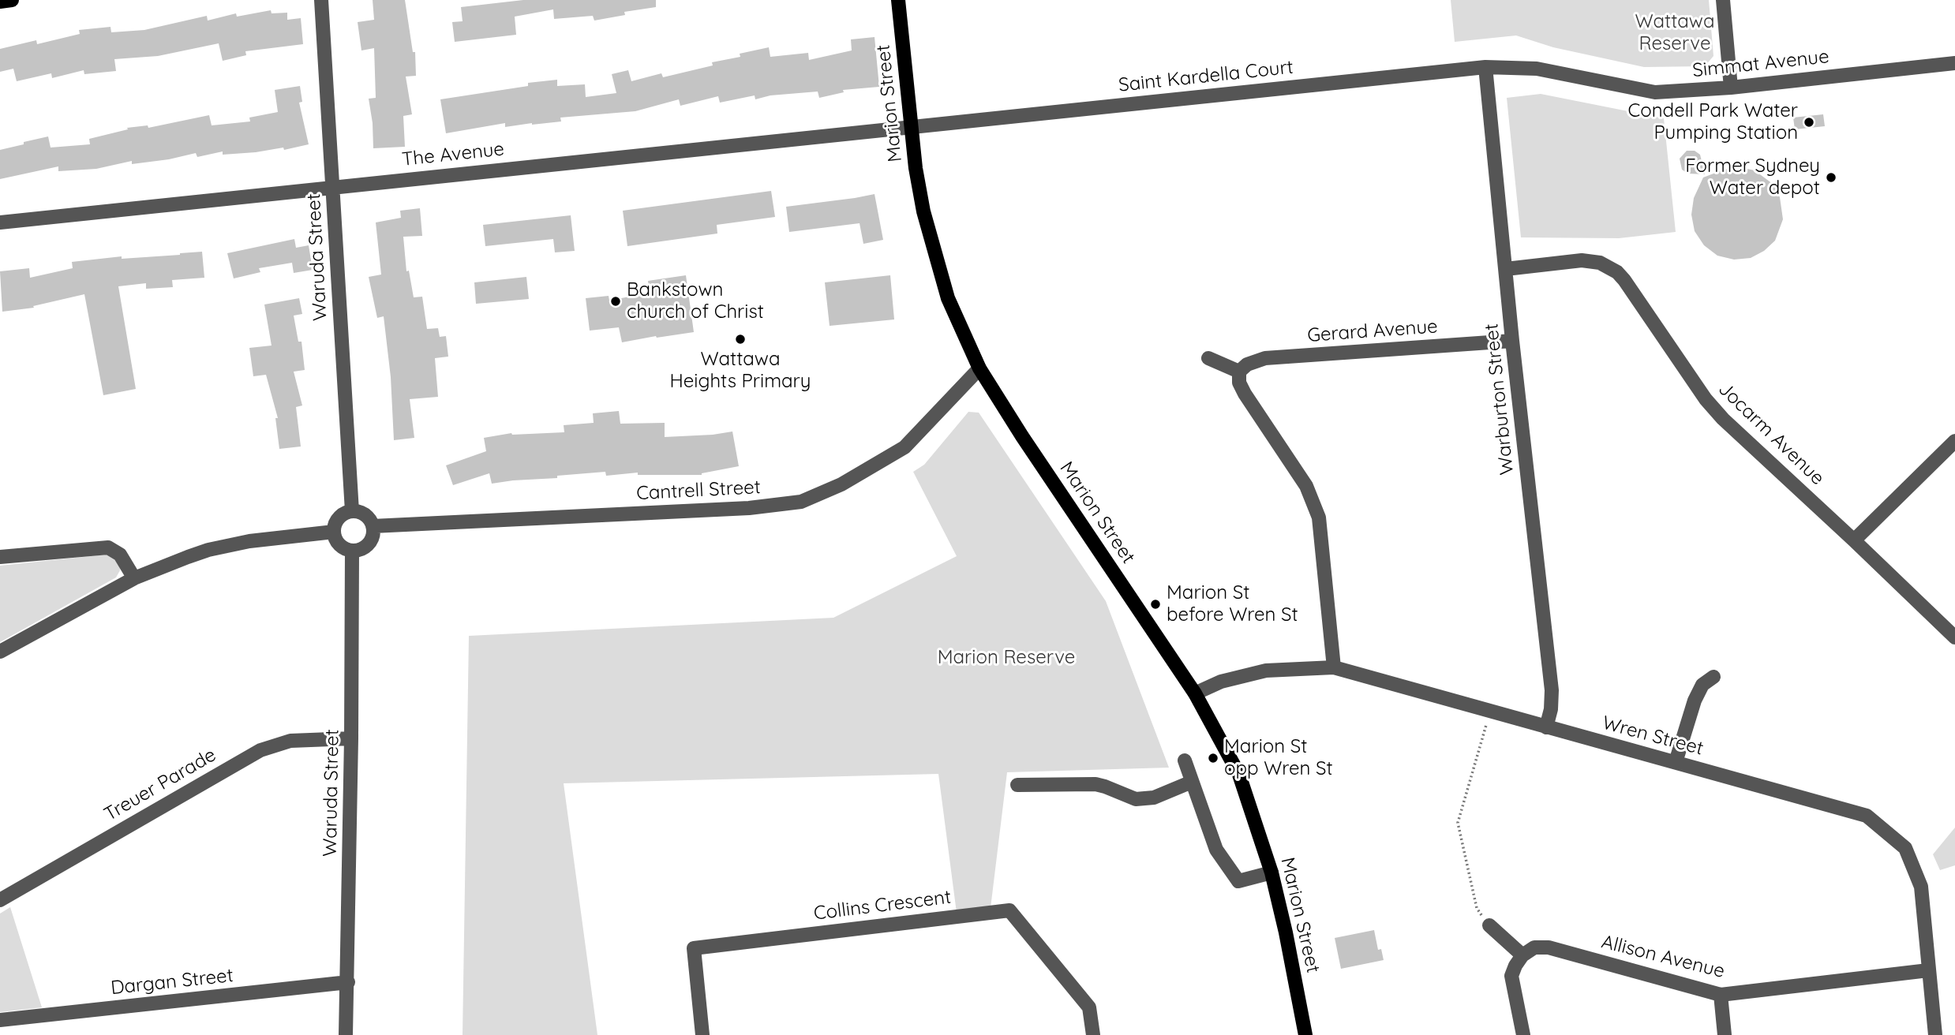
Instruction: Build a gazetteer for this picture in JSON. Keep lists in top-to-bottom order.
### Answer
{
  "streets": {
    "main road": ["Marion Street"],
    "street": [
      "Simmat Avenue",
      "Saint Kardella Court",
      "The Avenue",
      "Waruda Street",
      "Gerard Avenue",
      "Warburton Street",
      "Jocarm Avenue",
      "Cantrell Street",
      "Wren Street",
      "Treuer Parade",
      "Collins Crescent",
      "Allison Avenue",
      "Dargan Street"
    ]
  },
  "crossings": [
    ["Simmat Avenue", "Saint Kardella Court"],
    ["Saint Kardella Court", "Marion Street"],
    ["Saint Kardella Court", "The Avenue"],
    ["Saint Kardella Court", "Warburton Street"],
    ["Marion Street", "The Avenue"],
    ["Marion Street", "Cantrell Street"],
    ["Marion Street", "Wren Street"],
    ["The Avenue", "Waruda Street"],
    ["Waruda Street", "Cantrell Street"],
    ["Waruda Street", "Treuer Parade"],
    ["Waruda Street", "Dargan Street"],
    ["Gerard Avenue", "Warburton Street"],
    ["Warburton Street", "Jocarm Avenue"],
    ["Warburton Street", "Wren Street"],
    ["Wren Street", "Allison Avenue"]
  ],
  "parks": ["Wattawa Reserve", "Marion Reserve"],
  "places": [
    "Condell Park Water Pumping Station",
    "Former Sydney Water depot",
    "Bankstown church of Christ",
    "Wattawa Heights Primary",
    "Marion St before Wren St",
    "Marion St opp Wren St"
  ]
}
